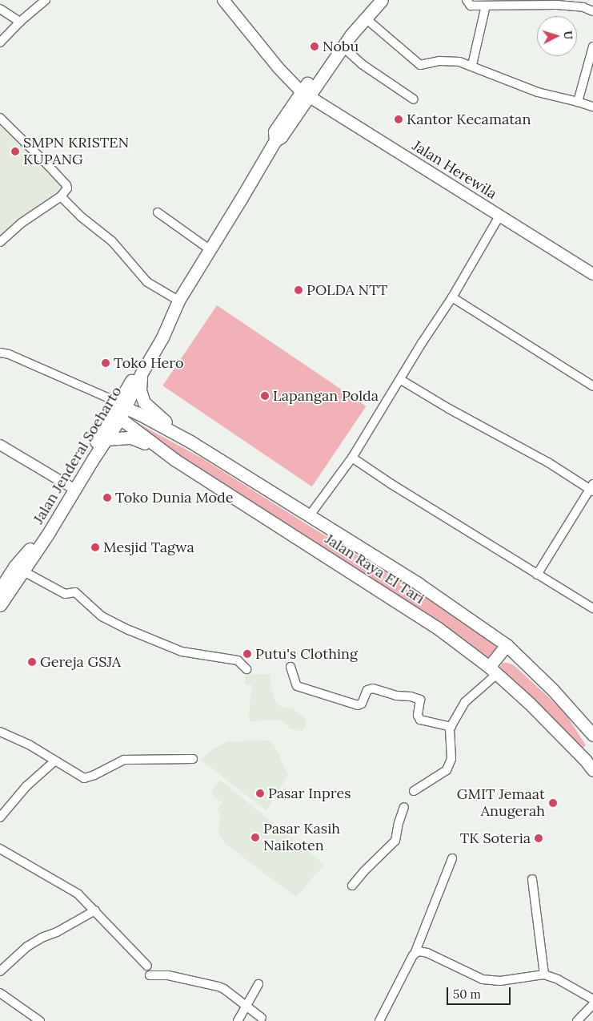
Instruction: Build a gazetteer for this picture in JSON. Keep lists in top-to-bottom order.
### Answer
{
  "streets": {
    "main road": ["Jalan Herewila", "Jalan Jenderal Soeharto", "Jalan Raya El Tari"]
  },
  "crossings": [
    ["Jalan Herewila", "Jalan Jenderal Soeharto"],
    ["Jalan Jenderal Soeharto", "Jalan Raya El Tari"]
  ],
  "places": [
    "Nobu",
    "Kantor Kecamatan",
    "SMPN KRISTEN KUPANG",
    "POLDA NTT",
    "Toko Hero",
    "Lapangan Polda",
    "Toko Dunia Mode",
    "Mesjid Tagwa",
    "Putu's Clothing",
    "Gereja GSJA",
    "Pasar Inpres",
    "GMIT Jemaat Anugerah",
    "Pasar Kasih Naikoten",
    "TK Soteria"
  ],
  "scale_bar": "50 m",
  "north": "right"
}
